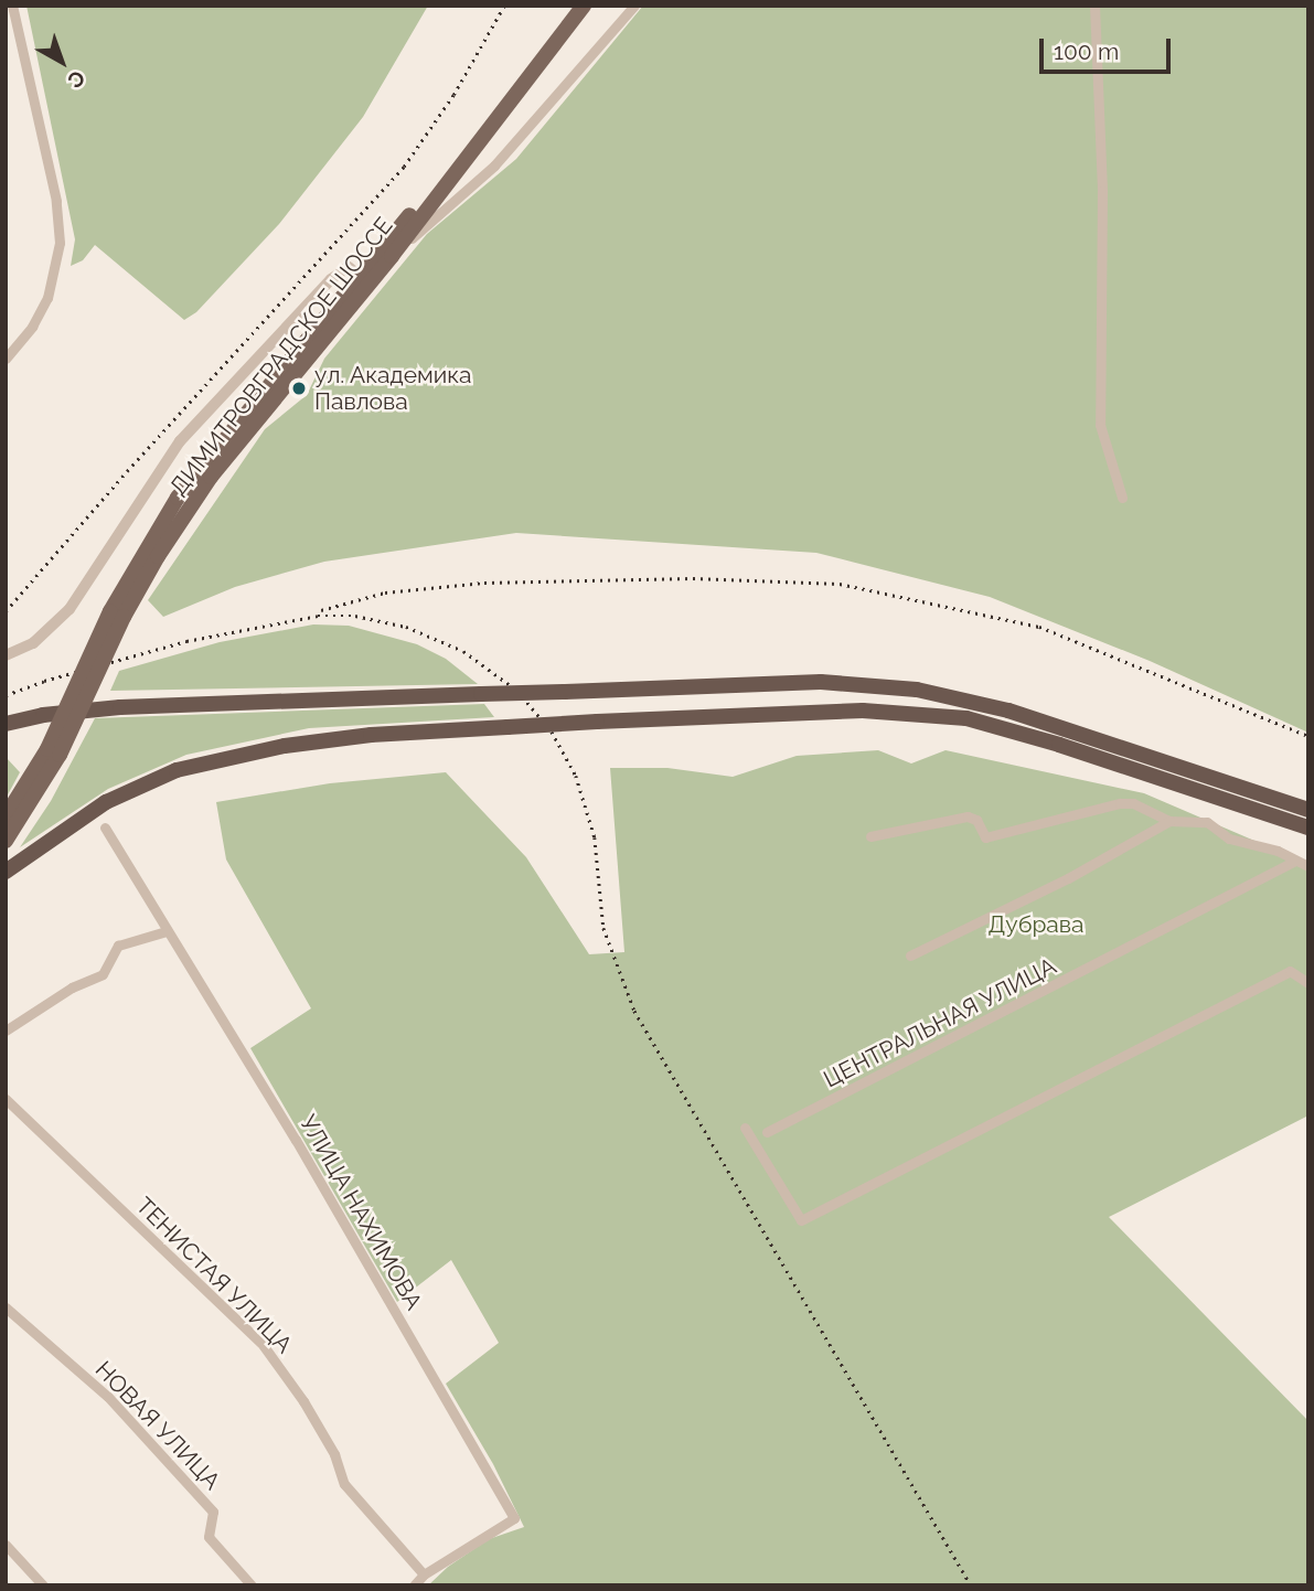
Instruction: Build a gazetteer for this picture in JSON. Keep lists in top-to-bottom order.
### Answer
{
  "streets": {
    "main road": ["ДИМИТРОВГРАДСКОЕ ШОССЕ"],
    "street": [
      "ЦЕНТРАЛЬНАЯ УЛИЦА",
      "УЛИЦА НАХИМОВА",
      "ТЕНИСТАЯ УЛИЦА",
      "НОВАЯ УЛИЦА"
    ]
  },
  "crossings": [
    ["УЛИЦА НАХИМОВА", "ТЕНИСТАЯ УЛИЦА"]
  ],
  "parks": ["Дубрава"],
  "places": ["ул. Академика Павлова"],
  "scale_bar": "100 m",
  "north": "bottom right"
}
